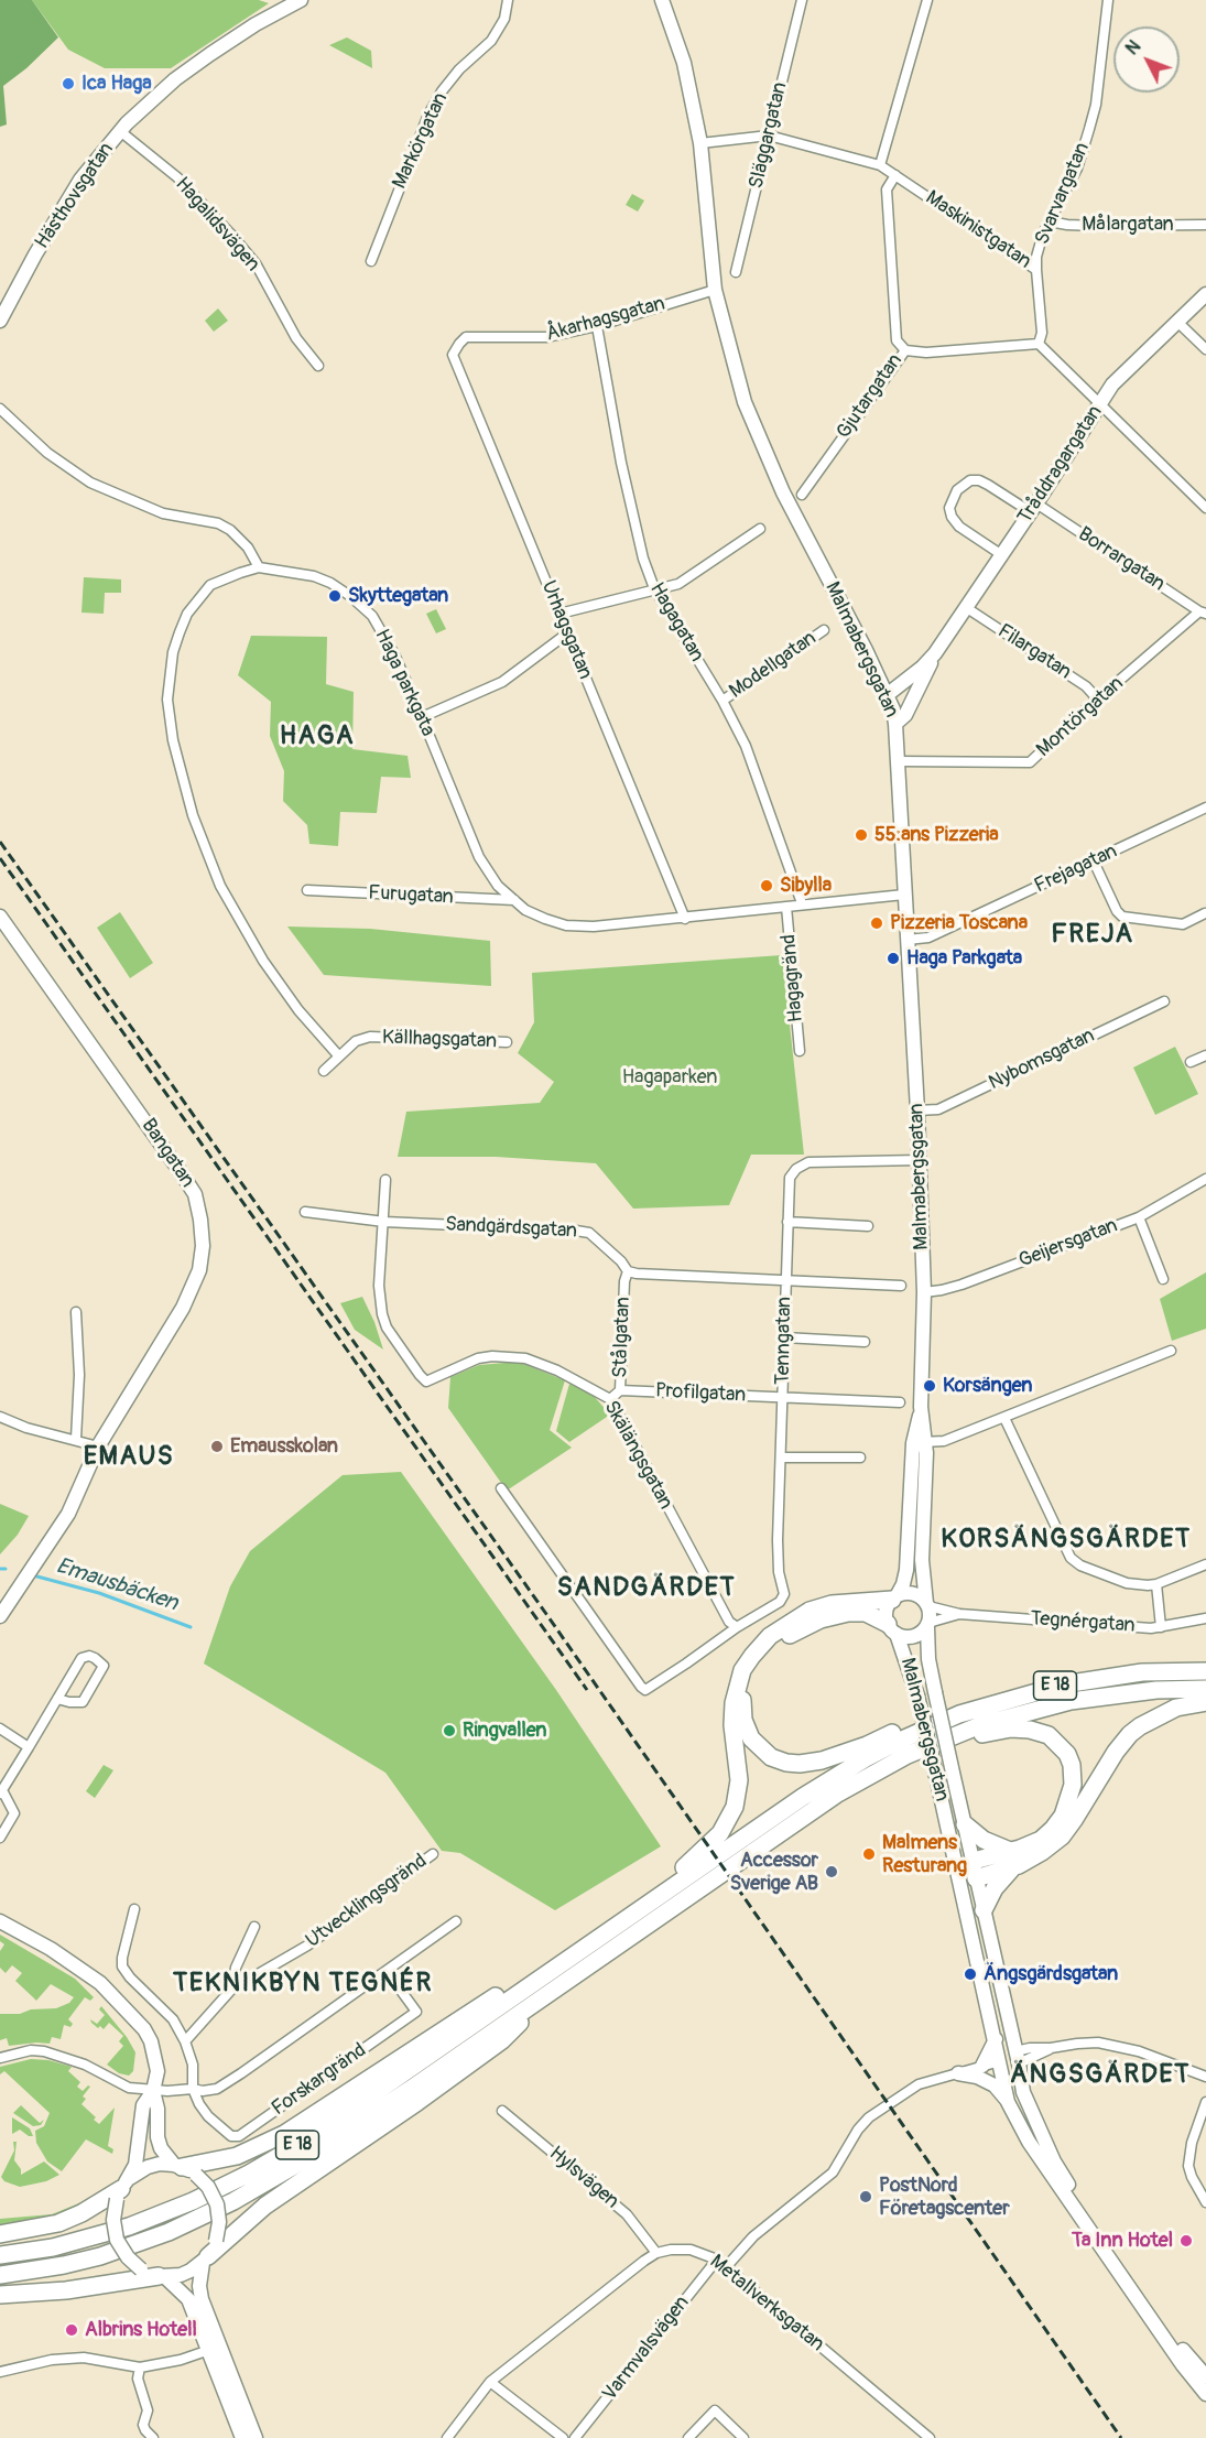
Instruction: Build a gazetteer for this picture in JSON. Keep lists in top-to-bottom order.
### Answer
{
  "streets": {
    "highway": ["E 18"],
    "main road": [
      "Hästhovsgatan",
      "Tråddragargatan",
      "Malmabergsgatan",
      "Bangatan"
    ],
    "street": [
      "Släggargatan",
      "Markörgatan",
      "Svarvargatan",
      "Hagalidsvägen",
      "Målargatan",
      "Maskinistgatan",
      "Åkarhagsgatan",
      "Gjutargatan",
      "Borrargatan",
      "Hagagatan",
      "Urhagsgatan",
      "Filargatan",
      "Modellgatan",
      "Haga parkgata",
      "Montörgatan",
      "Frejagatan",
      "Furugatan",
      "Hagagränd",
      "Källhagsgatan",
      "Nybomsgatan",
      "Sandgärdsgatan",
      "Geijersgatan",
      "Stålgatan",
      "Tenngatan",
      "Profilgatan",
      "Skälängsgatan",
      "Tegnérgatan",
      "Utvecklingsgränd",
      "Forskargränd",
      "Hylsvägen",
      "Metallverksgatan",
      "Varmvalsvägen"
    ]
  },
  "crossings": [
    ["Släggargatan", "Maskinistgatan"],
    ["Svarvargatan", "Målargatan"],
    ["Svarvargatan", "Maskinistgatan"],
    ["Hästhovsgatan", "Hagalidsvägen"],
    ["Maskinistgatan", "Gjutargatan"],
    ["Maskinistgatan", "Malmabergsgatan"],
    ["Åkarhagsgatan", "Hagagatan"],
    ["Åkarhagsgatan", "Urhagsgatan"],
    ["Åkarhagsgatan", "Malmabergsgatan"],
    ["Tråddragargatan", "Borrargatan"],
    ["Tråddragargatan", "Malmabergsgatan"],
    ["Tråddragargatan", "Filargatan"],
    ["Borrargatan", "Montörgatan"],
    ["Hagagatan", "Modellgatan"],
    ["Hagagatan", "Haga parkgata"],
    ["Urhagsgatan", "Haga parkgata"],
    ["Malmabergsgatan", "Haga parkgata"],
    ["Malmabergsgatan", "Montörgatan"],
    ["Malmabergsgatan", "Frejagatan"],
    ["Malmabergsgatan", "Nybomsgatan"],
    ["Malmabergsgatan", "Geijersgatan"],
    ["Malmabergsgatan", "Tenngatan"],
    ["Malmabergsgatan", "Tegnérgatan"],
    ["Malmabergsgatan", "E 18"],
    ["Filargatan", "Montörgatan"],
    ["Haga parkgata", "Furugatan"],
    ["Haga parkgata", "Hagagränd"],
    ["Haga parkgata", "Källhagsgatan"],
    ["Sandgärdsgatan", "Stålgatan"],
    ["Sandgärdsgatan", "Skälängsgatan"],
    ["Stålgatan", "Profilgatan"],
    ["Stålgatan", "Skälängsgatan"],
    ["Tenngatan", "Profilgatan"],
    ["Tenngatan", "Skälängsgatan"],
    ["Tegnérgatan", "E 18"],
    ["Hylsvägen", "Metallverksgatan"],
    ["Metallverksgatan", "Varmvalsvägen"]
  ],
  "districts": [
    "HAGA",
    "FREJA",
    "EMAUS",
    "KORSÄNGSGÄRDET",
    "SANDGÄRDET",
    "TEKNIKBYN TEGNÉR",
    "ÄNGSGÄRDET"
  ],
  "water": ["Emausbäcken"],
  "parks": ["Hagaparken"],
  "places": [
    "Ica Haga",
    "Skyttegatan",
    "55:ans Pizzeria",
    "Sibylla",
    "Pizzeria Toscana",
    "Haga Parkgata",
    "Korsängen",
    "Emausskolan",
    "Ringvallen",
    "Malmens Resturang",
    "Accessor Sverige AB",
    "Ängsgärdsgatan",
    "PostNord Företagscenter",
    "Ta Inn Hotel",
    "Albrins Hotell"
  ],
  "north": "top left"
}
